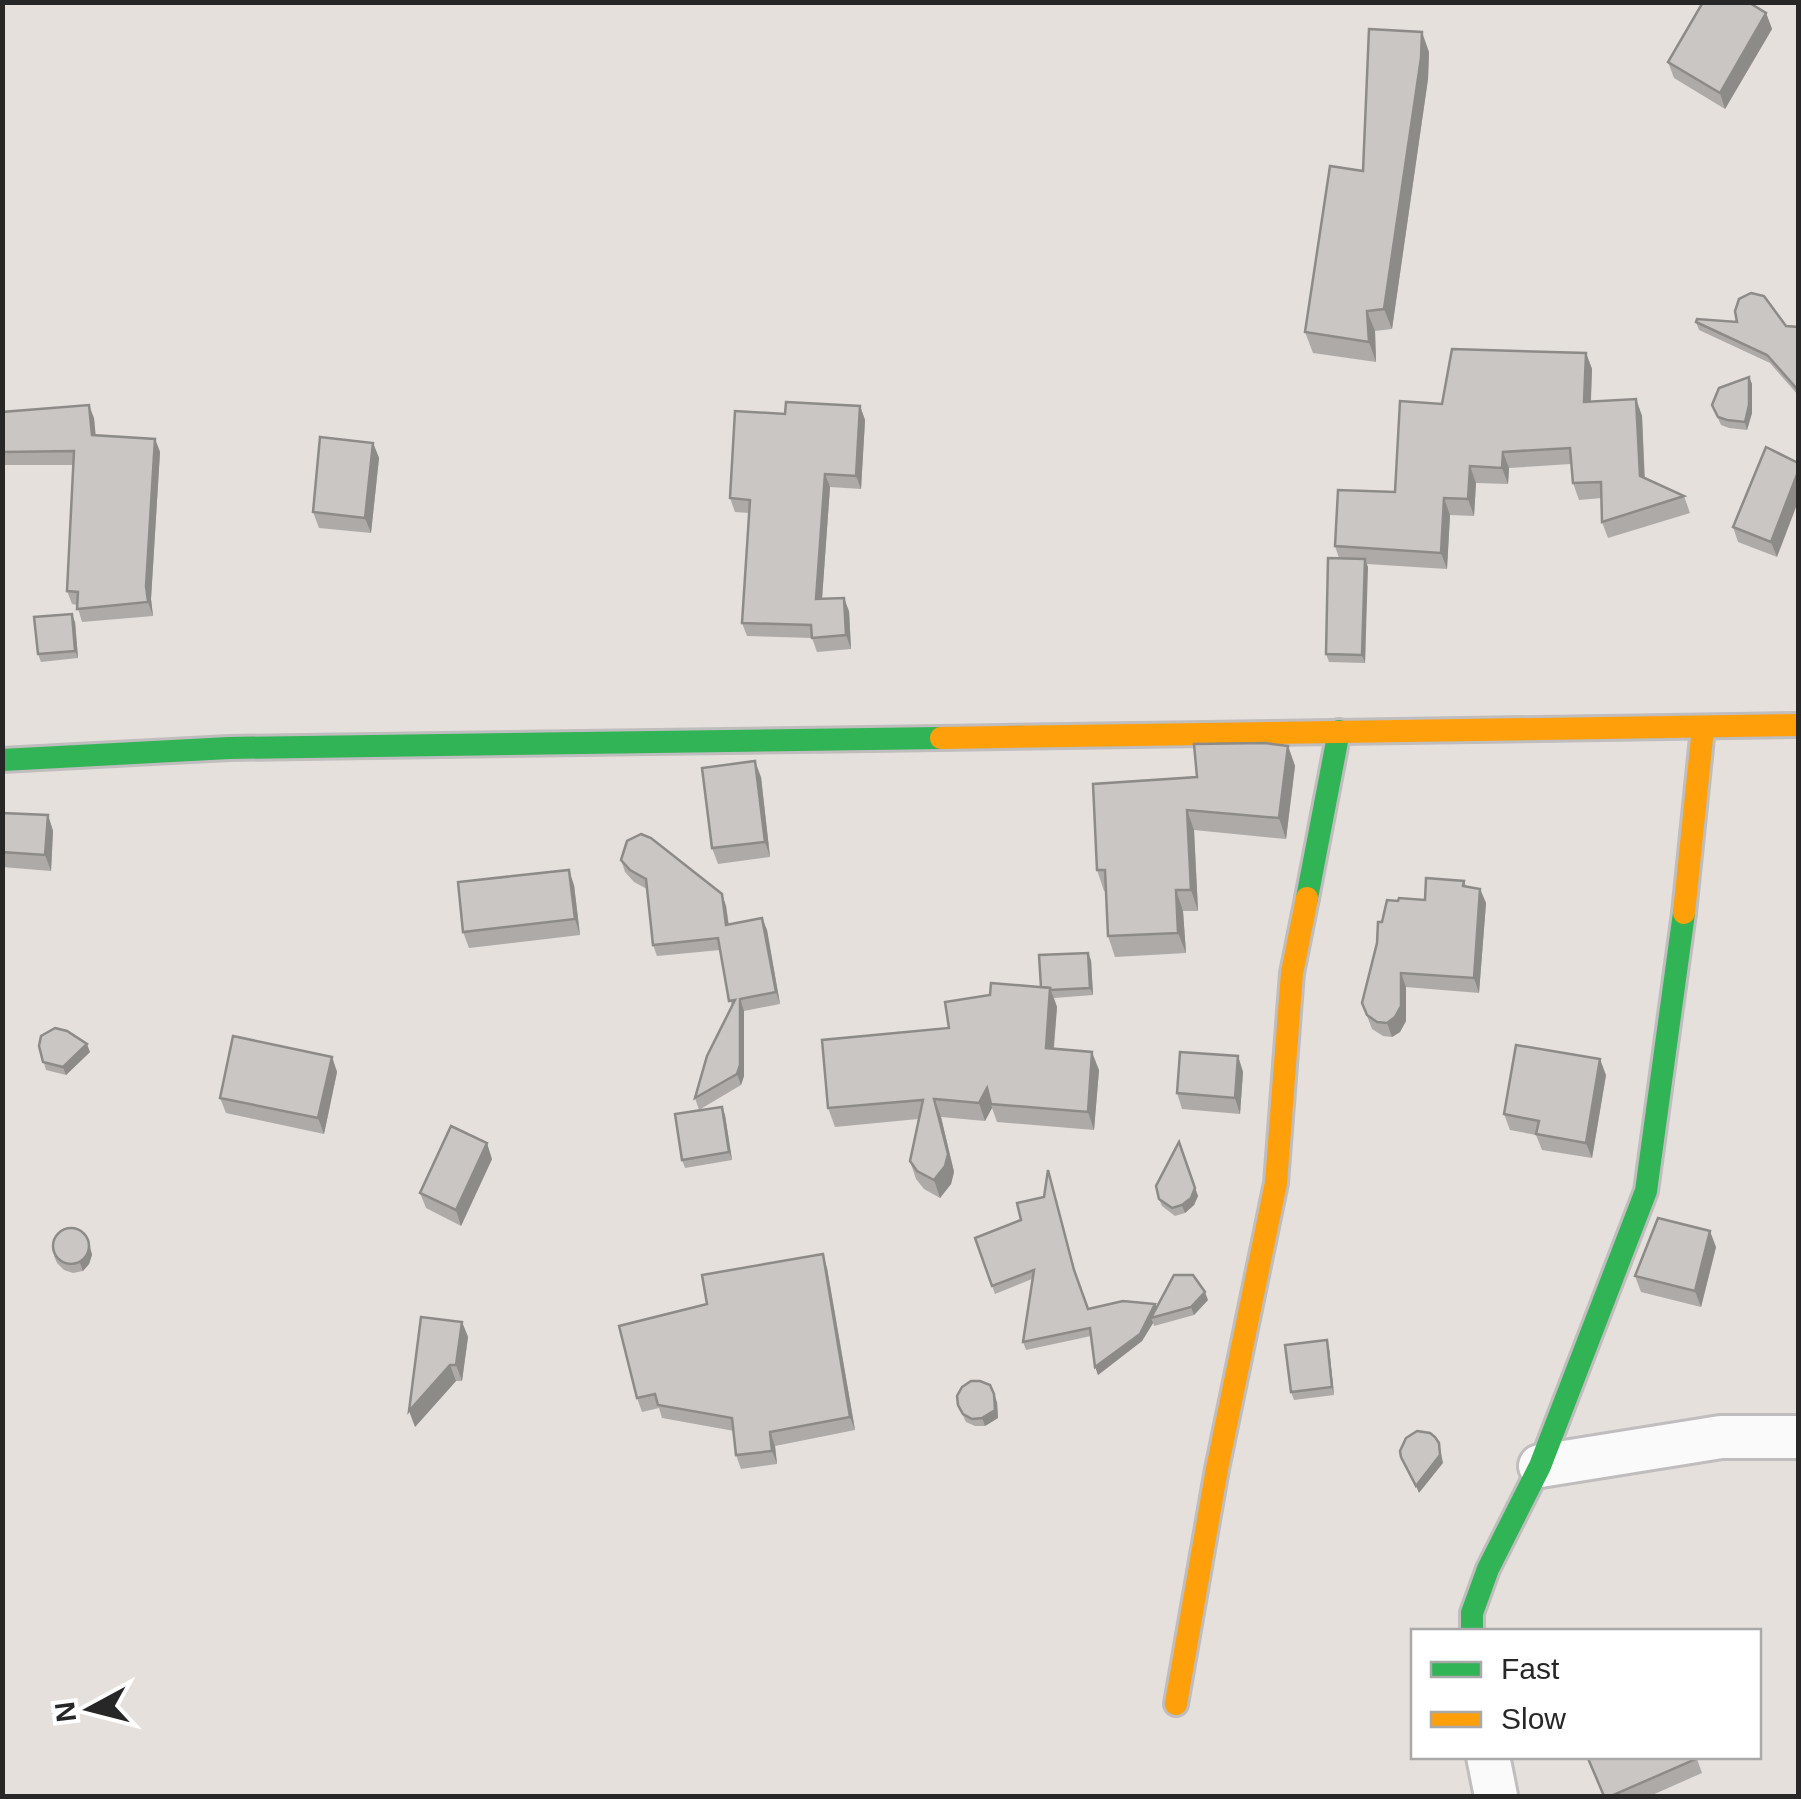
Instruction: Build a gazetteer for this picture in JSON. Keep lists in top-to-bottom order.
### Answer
{
  "legend": ["Fast", "Slow"],
  "north": "left"
}
